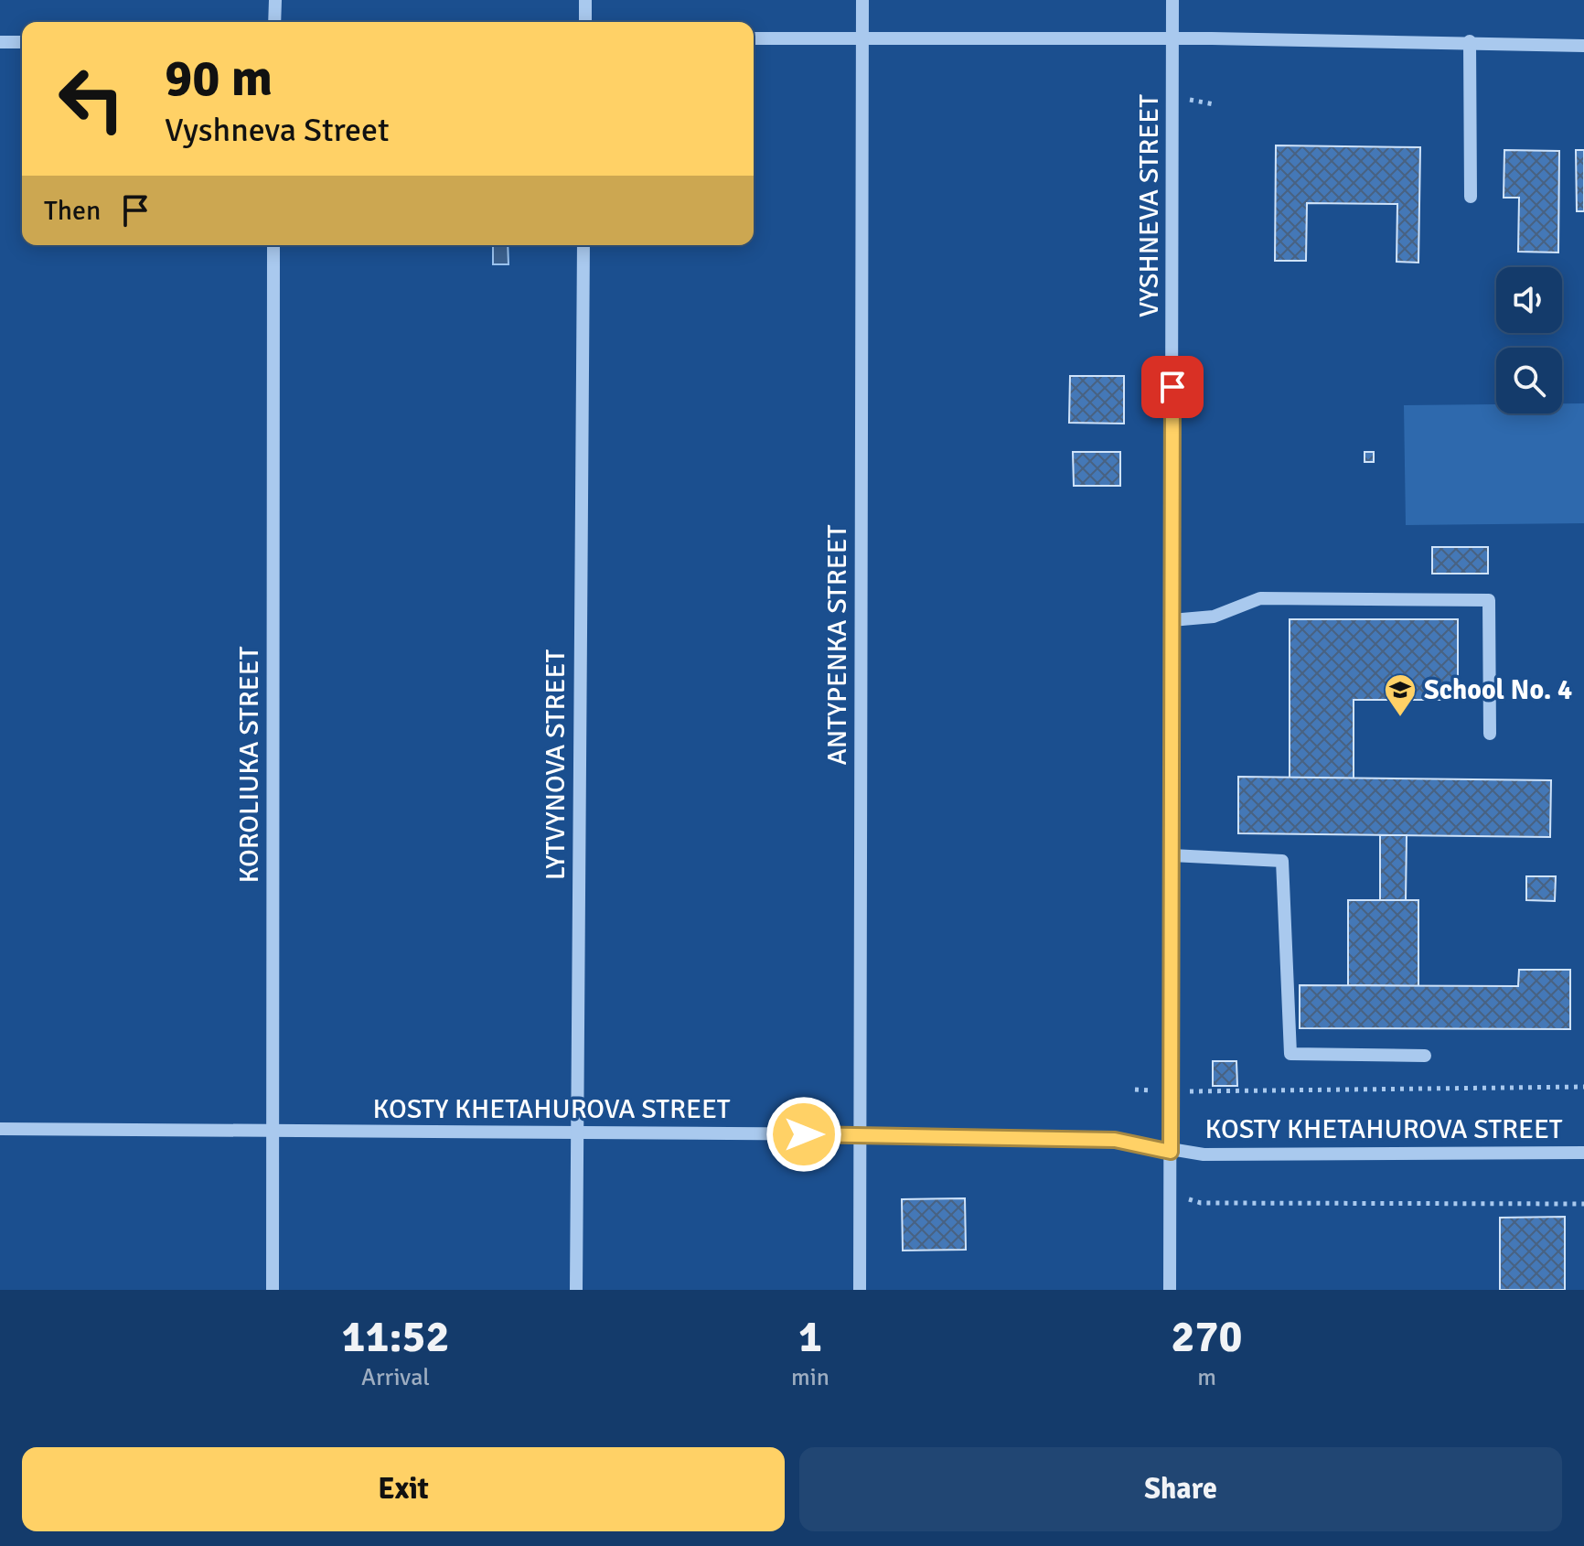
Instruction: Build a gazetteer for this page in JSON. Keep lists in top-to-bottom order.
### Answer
{
  "streets": {
    "street": [
      "VYSHNEVA STREET",
      "ANTYPENKA STREET",
      "KOROLIUKA STREET",
      "LYTVYNOVA STREET",
      "KOSTY KHETAHUROVA STREET"
    ]
  },
  "crossings": [
    ["VYSHNEVA STREET", "KOSTY KHETAHUROVA STREET"],
    ["ANTYPENKA STREET", "KOSTY KHETAHUROVA STREET"],
    ["KOROLIUKA STREET", "KOSTY KHETAHUROVA STREET"],
    ["LYTVYNOVA STREET", "KOSTY KHETAHUROVA STREET"]
  ],
  "places": {
    "school or university": ["School No. 4"]
  },
  "page": {
    "turn": ["90 m", "Vyshneva Street"],
    "then": "Then",
    "eta": [
      "11:52",
      "Arrival",
      "1",
      "min",
      "270",
      "m"
    ],
    "buttons": ["Exit", "Share"]
  }
}
